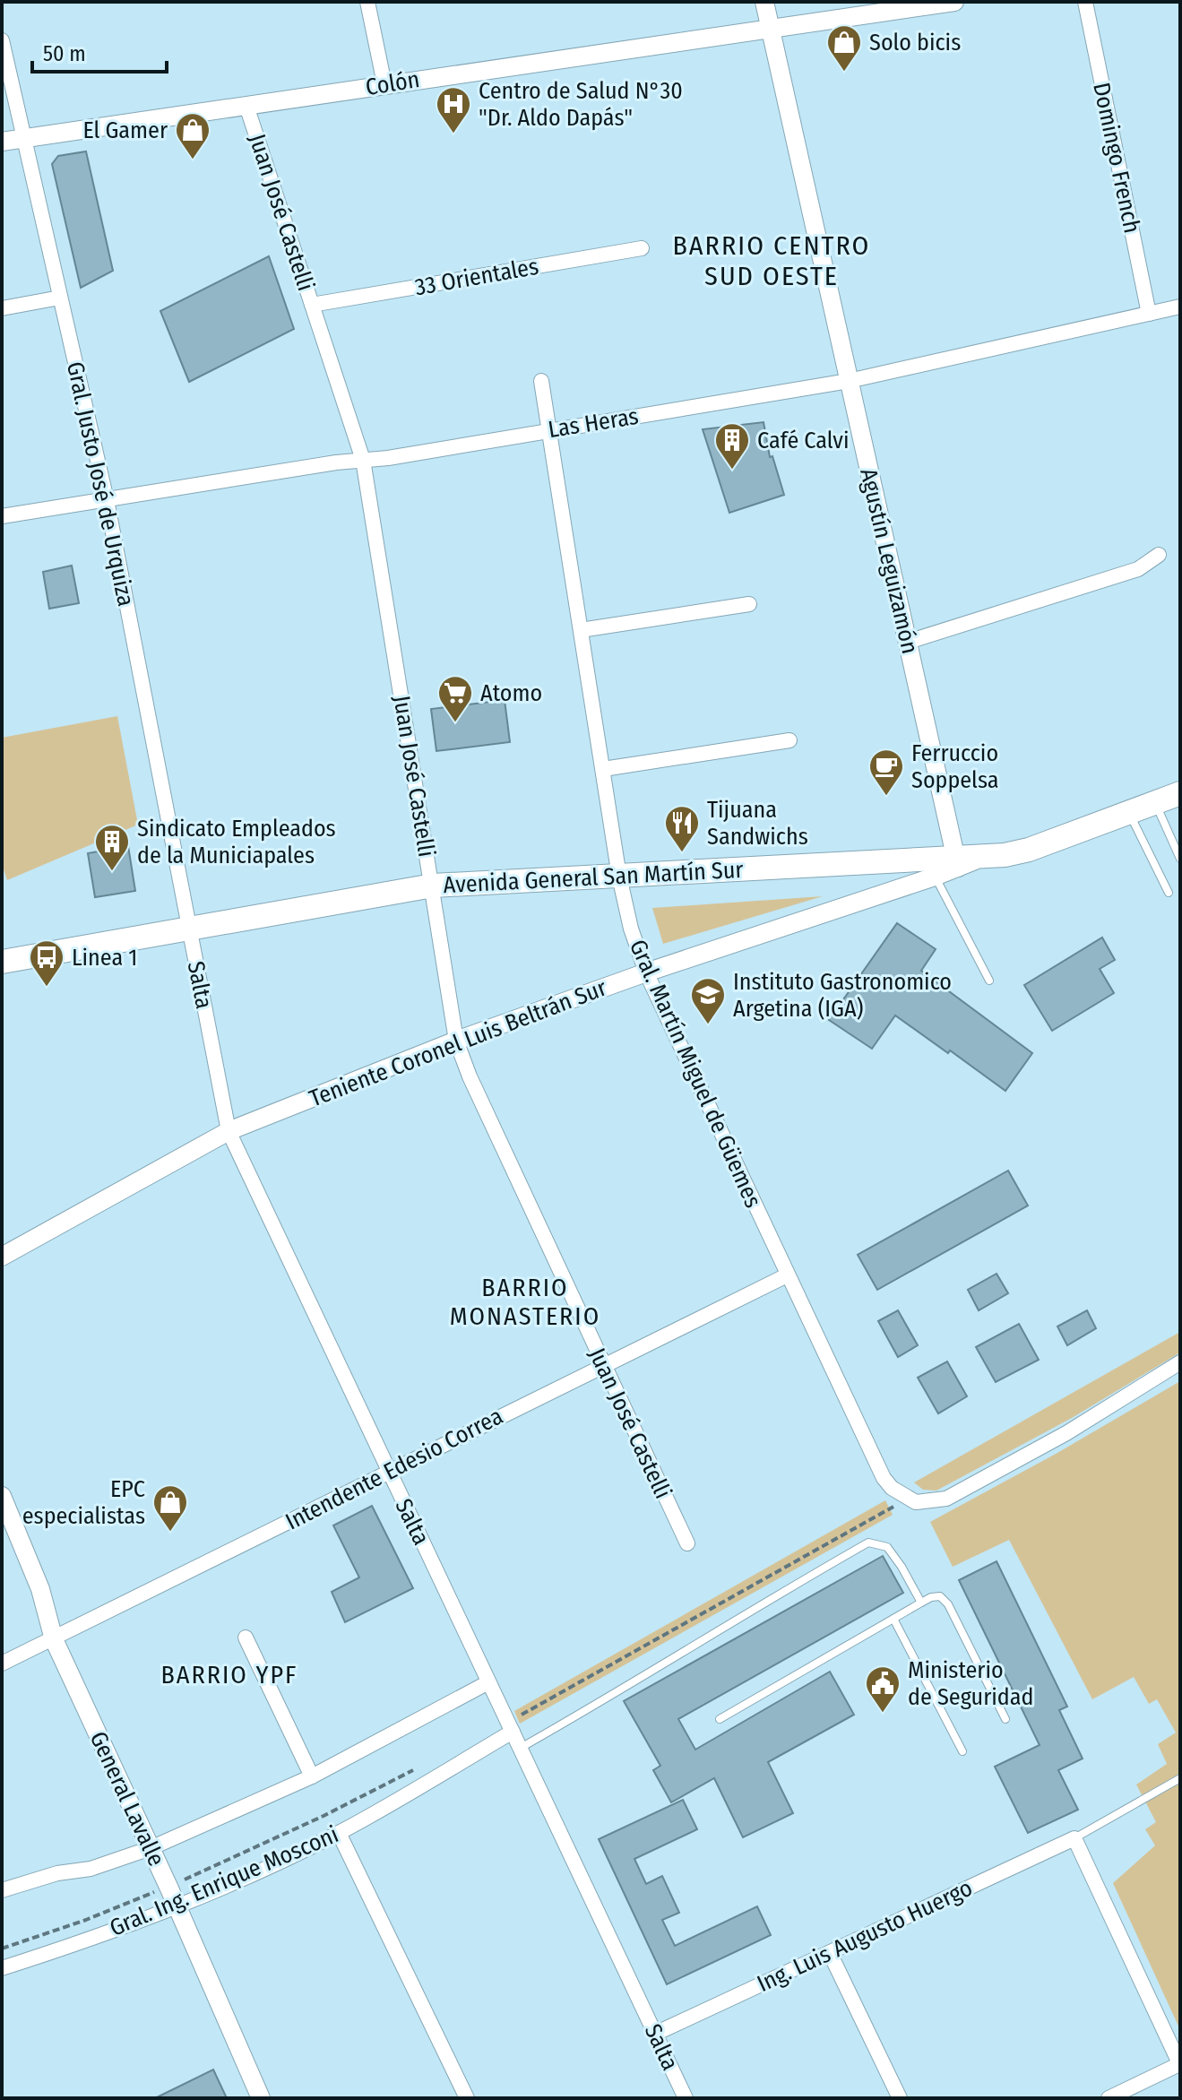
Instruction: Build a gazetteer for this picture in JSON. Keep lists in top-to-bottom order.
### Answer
{
  "streets": {
    "main road": ["Avenida General San Martín Sur"],
    "street": [
      "Colón",
      "Domingo French",
      "Juan José Castelli",
      "33 Orientales",
      "Las Heras",
      "Gral. Justo José de Urquiza",
      "Agustín Leguizamón",
      "Salta",
      "Teniente Coronel Luis Beltrán Sur",
      "Gral. Martín Miguel de Güemes",
      "Intendente Edesio Correa",
      "General Lavalle",
      "Gral. Ing. Enrique Mosconi",
      "Ing. Luis Augusto Huergo"
    ]
  },
  "crossings": [
    ["Colón", "Juan José Castelli"],
    ["Colón", "Gral. Justo José de Urquiza"],
    ["Colón", "Agustín Leguizamón"],
    ["Domingo French", "Las Heras"],
    ["Juan José Castelli", "33 Orientales"],
    ["Juan José Castelli", "Las Heras"],
    ["Juan José Castelli", "Avenida General San Martín Sur"],
    ["Juan José Castelli", "Teniente Coronel Luis Beltrán Sur"],
    ["Juan José Castelli", "Intendente Edesio Correa"],
    ["Las Heras", "Gral. Justo José de Urquiza"],
    ["Las Heras", "Agustín Leguizamón"],
    ["Las Heras", "Gral. Martín Miguel de Güemes"],
    ["Gral. Justo José de Urquiza", "Avenida General San Martín Sur"],
    ["Gral. Justo José de Urquiza", "Salta"],
    ["Agustín Leguizamón", "Avenida General San Martín Sur"],
    ["Agustín Leguizamón", "Teniente Coronel Luis Beltrán Sur"],
    ["Avenida General San Martín Sur", "Salta"],
    ["Avenida General San Martín Sur", "Teniente Coronel Luis Beltrán Sur"],
    ["Avenida General San Martín Sur", "Gral. Martín Miguel de Güemes"],
    ["Salta", "Teniente Coronel Luis Beltrán Sur"],
    ["Salta", "Intendente Edesio Correa"],
    ["Salta", "Gral. Ing. Enrique Mosconi"],
    ["Salta", "Ing. Luis Augusto Huergo"],
    ["Teniente Coronel Luis Beltrán Sur", "Gral. Martín Miguel de Güemes"],
    ["Gral. Martín Miguel de Güemes", "Intendente Edesio Correa"],
    ["Intendente Edesio Correa", "General Lavalle"],
    ["General Lavalle", "Gral. Ing. Enrique Mosconi"]
  ],
  "districts": ["BARRIO CENTRO SUD OESTE", "BARRIO MONASTERIO", "BARRIO YPF"],
  "places": {
    "shop": ["Solo bicis", "El Gamer", "EPC especialistas"],
    "hospital": ["Centro de Salud N°30 \"Dr. Aldo Dapás\""],
    "building": ["Café Calvi", "Sindicato Empleados de la Municiapales"],
    "supermarket": ["Atomo"],
    "cafe": ["Ferruccio Soppelsa"],
    "restaurant": ["Tijuana Sandwichs"],
    "bus stop": ["Linea 1"],
    "school or university": ["Instituto Gastronomico Argetina (IGA)"],
    "public building": ["Ministerio de Seguridad"]
  },
  "scale_bar": "50 m"
}
